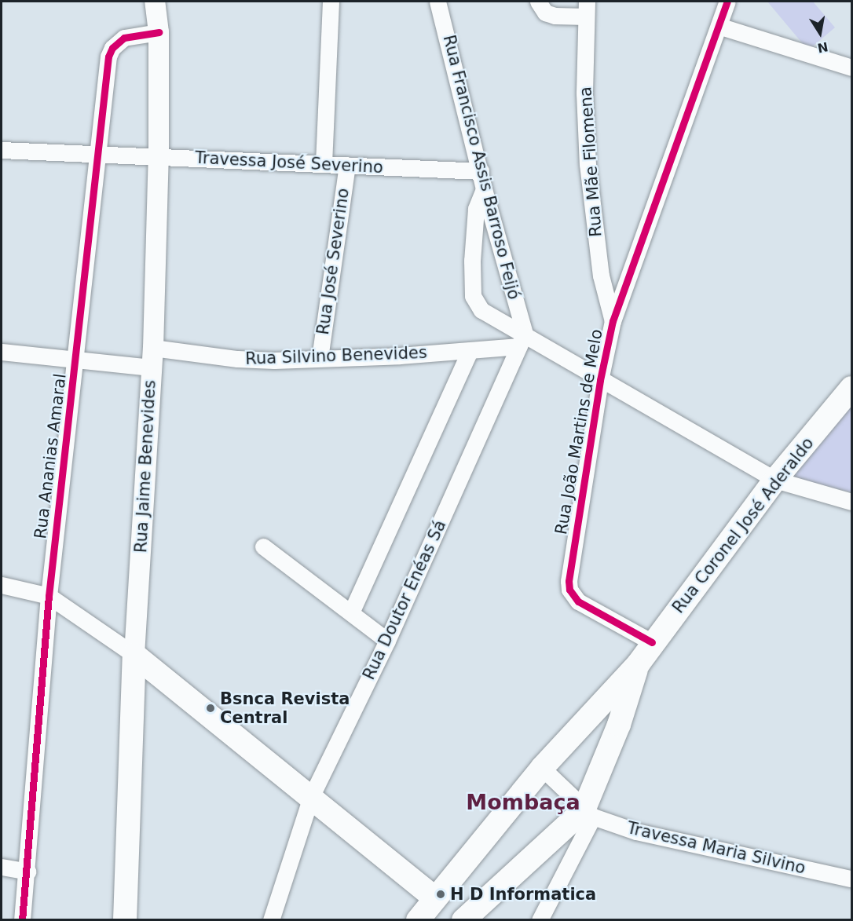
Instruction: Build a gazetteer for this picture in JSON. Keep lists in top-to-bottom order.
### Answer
{
  "streets": {
    "main road": ["Rua Jaime Benevides", "Rua Coronel José Aderaldo"],
    "street": [
      "Rua Mãe Filomena",
      "Travessa José Severino",
      "Rua Francisco Assis Barroso Feijó",
      "Rua José Severino",
      "Rua Silvino Benevides",
      "Rua João Martins de Melo",
      "Rua Ananias Amaral",
      "Rua Doutor Enéas Sá",
      "Travessa Maria Silvino"
    ]
  },
  "crossings": [
    ["Rua Mãe Filomena", "Rua João Martins de Melo"],
    ["Travessa José Severino", "Rua Francisco Assis Barroso Feijó"],
    ["Travessa José Severino", "Rua José Severino"],
    ["Travessa José Severino", "Rua Ananias Amaral"],
    ["Travessa José Severino", "Rua Jaime Benevides"],
    ["Rua Francisco Assis Barroso Feijó", "Rua Silvino Benevides"],
    ["Rua Francisco Assis Barroso Feijó", "Rua Doutor Enéas Sá"],
    ["Rua José Severino", "Rua Silvino Benevides"],
    ["Rua Silvino Benevides", "Rua Jaime Benevides"],
    ["Rua Silvino Benevides", "Rua Doutor Enéas Sá"],
    ["Rua João Martins de Melo", "Rua Coronel José Aderaldo"],
    ["Rua Ananias Amaral", "Rua Jaime Benevides"],
    ["Rua Coronel José Aderaldo", "Travessa Maria Silvino"]
  ],
  "districts": ["Mombaça"],
  "places": ["Bsnca Revista Central", "H D Informatica"],
  "north": "bottom"
}
